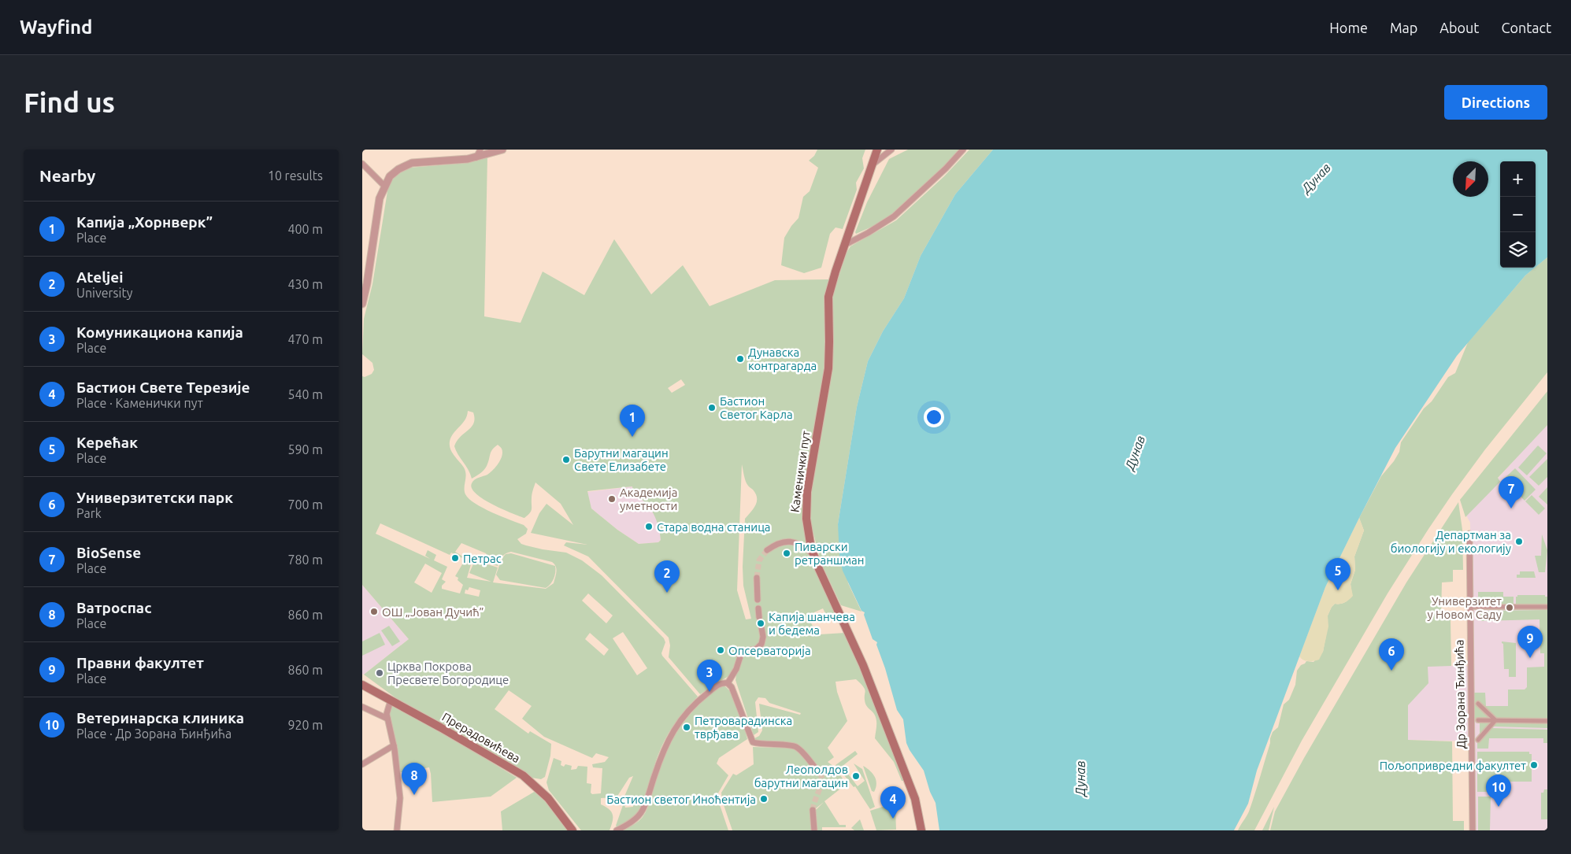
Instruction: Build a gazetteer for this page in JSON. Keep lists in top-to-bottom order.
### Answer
{
  "streets": {
    "main road": ["Каменички пут", "Прерадовићева"],
    "street": ["Др Зорана Ђинђића"]
  },
  "water": ["Дунав"],
  "places": [
    "Дунавска контрагарда",
    "Бастион Светог Карла",
    "Барутни магацин Свете Елизабете",
    "Академија уметности",
    "Стара водна станица",
    "Департман за биологију и екологију",
    "Пиварски ретраншман",
    "Петрас",
    "Универзитет у Новом Саду",
    "ОШ „Јован Дучић”",
    "Капија шанчева и бедема",
    "Опсерваторија",
    "Црква Покрова Пресвете Богородице",
    "Петроварадинска тврђава",
    "Пољопривредни факултет",
    "Леополдов барутни магацин",
    "Бастион светог Иноћентија"
  ],
  "north": "bottom left",
  "page": {
    "header": "Wayfind",
    "nav": [
      "Home",
      "Map",
      "About",
      "Contact"
    ],
    "buttons": "Directions",
    "title": "Find us",
    "heading": ["Nearby", "10 results"],
    "map_buttons": ["+", "−"],
    "list": [
      {
        "mark": "1",
        "name": "Капија „Хорнверк”",
        "note": "Place",
        "value": "400 m"
      },
      {
        "mark": "2",
        "name": "Ateljei",
        "note": "University",
        "value": "430 m"
      },
      {
        "mark": "3",
        "name": "Комуникациона капија",
        "note": "Place",
        "value": "470 m"
      },
      {
        "mark": "4",
        "name": "Бастион Свете Терезије",
        "note": "Place · Каменички пут",
        "value": "540 m"
      },
      {
        "mark": "5",
        "name": "Керећак",
        "note": "Place",
        "value": "590 m"
      },
      {
        "mark": "6",
        "name": "Универзитетски парк",
        "note": "Park",
        "value": "700 m"
      },
      {
        "mark": "7",
        "name": "BioSense",
        "note": "Place",
        "value": "780 m"
      },
      {
        "mark": "8",
        "name": "Ватроспас",
        "note": "Place",
        "value": "860 m"
      },
      {
        "mark": "9",
        "name": "Правни факултет",
        "note": "Place",
        "value": "860 m"
      },
      {
        "mark": "10",
        "name": "Ветеринарска клиника",
        "note": "Place · Др Зорана Ђинђића",
        "value": "920 m"
      }
    ],
    "pins": [
      "1",
      "7",
      "5",
      "2",
      "9",
      "6",
      "3",
      "8",
      "10",
      "4"
    ]
  }
}
